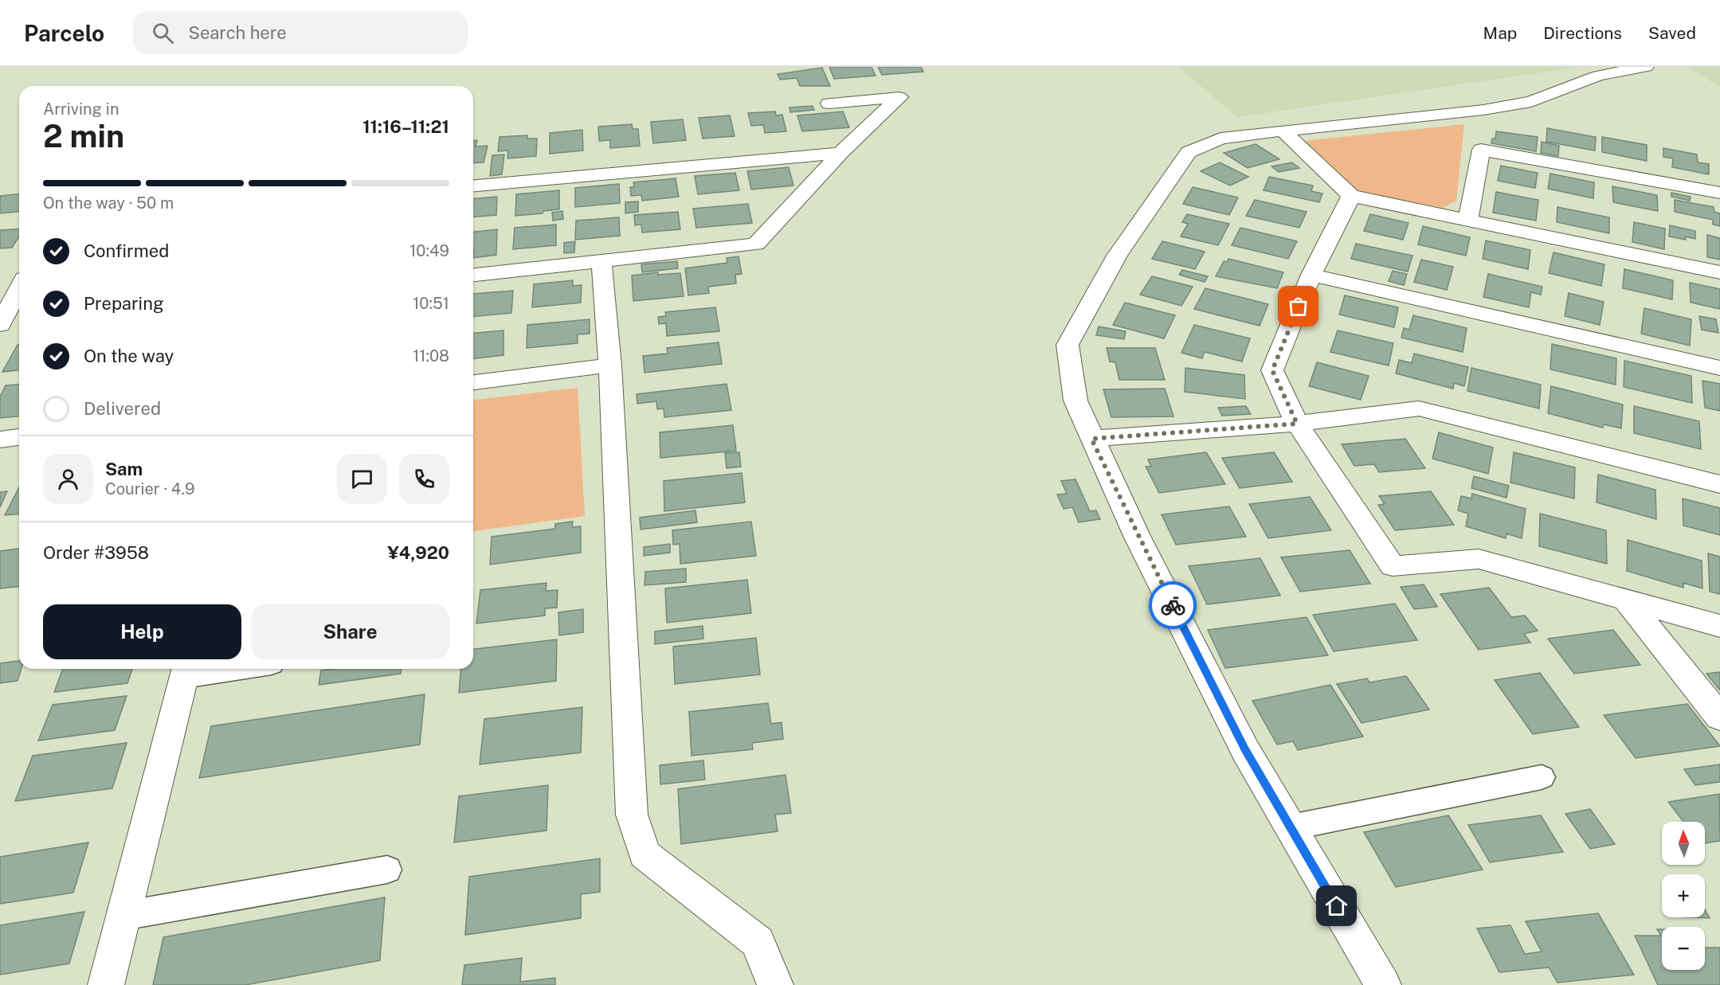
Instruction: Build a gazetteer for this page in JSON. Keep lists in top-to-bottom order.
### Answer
{
  "north": "top",
  "page": {
    "header": "Parcelo",
    "search": "Search here",
    "nav": ["Map", "Directions", "Saved"],
    "heading": ["2 min", "Arriving in", "11:16–11:21"],
    "panel": [
      "Sam",
      "Courier · 4.9",
      "Order #3958",
      "¥4,920"
    ],
    "bar": "On the way · 50 m",
    "list": [
      ["Confirmed", "10:49"],
      ["Preparing", "10:51"],
      ["On the way", "11:08"],
      "Delivered"
    ],
    "buttons": ["Help", "Share"],
    "map_buttons": ["+", "−"]
  }
}
